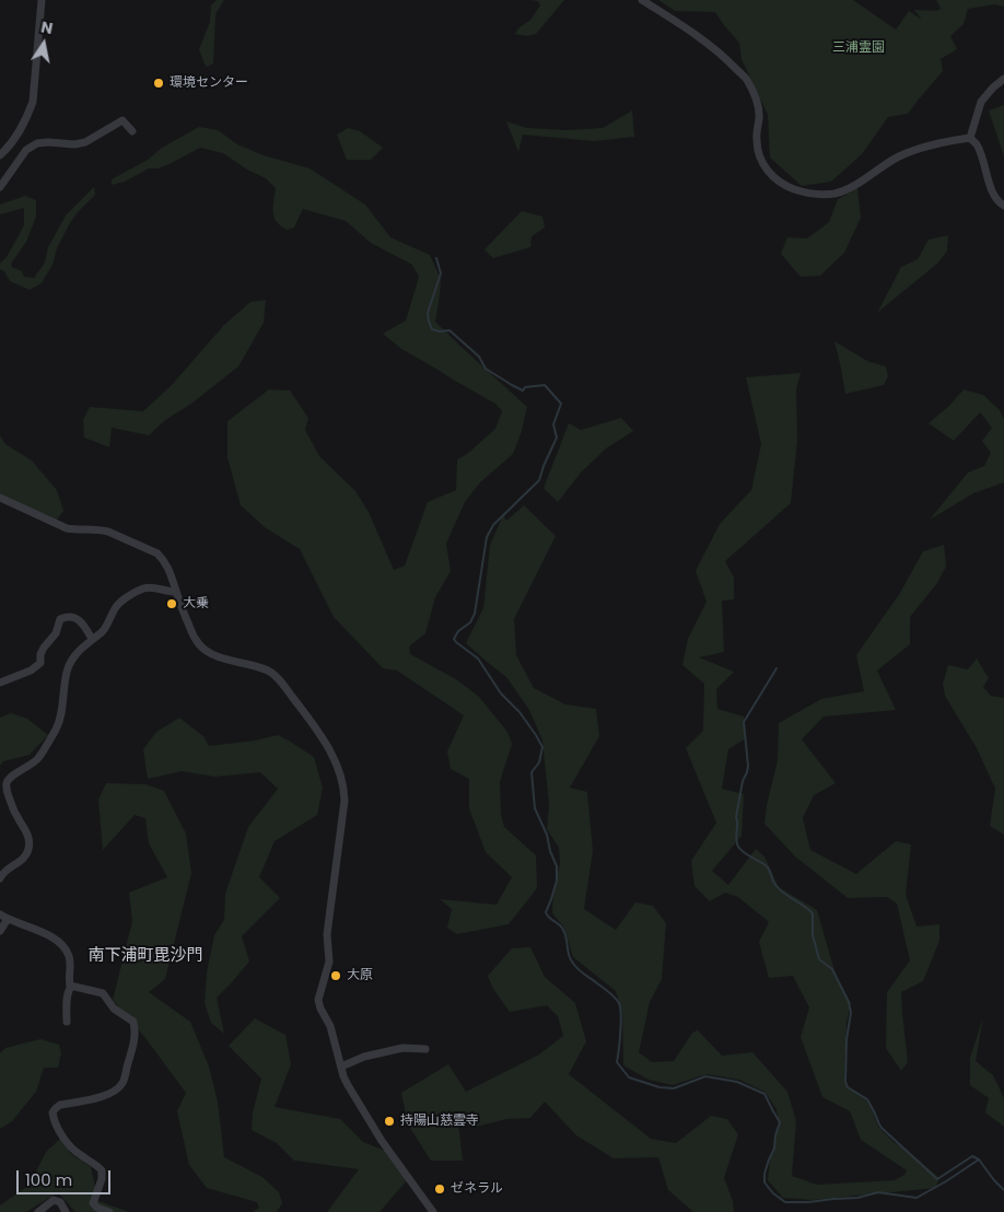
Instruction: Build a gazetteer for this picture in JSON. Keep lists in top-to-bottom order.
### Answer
{
  "districts": ["南下浦町毘沙門"],
  "parks": ["三浦霊園"],
  "places": [
    "環境センター",
    "大乗",
    "大原",
    "持陽山慈雲寺",
    "ゼネラル"
  ],
  "scale_bar": "100 m",
  "north": "top"
}
